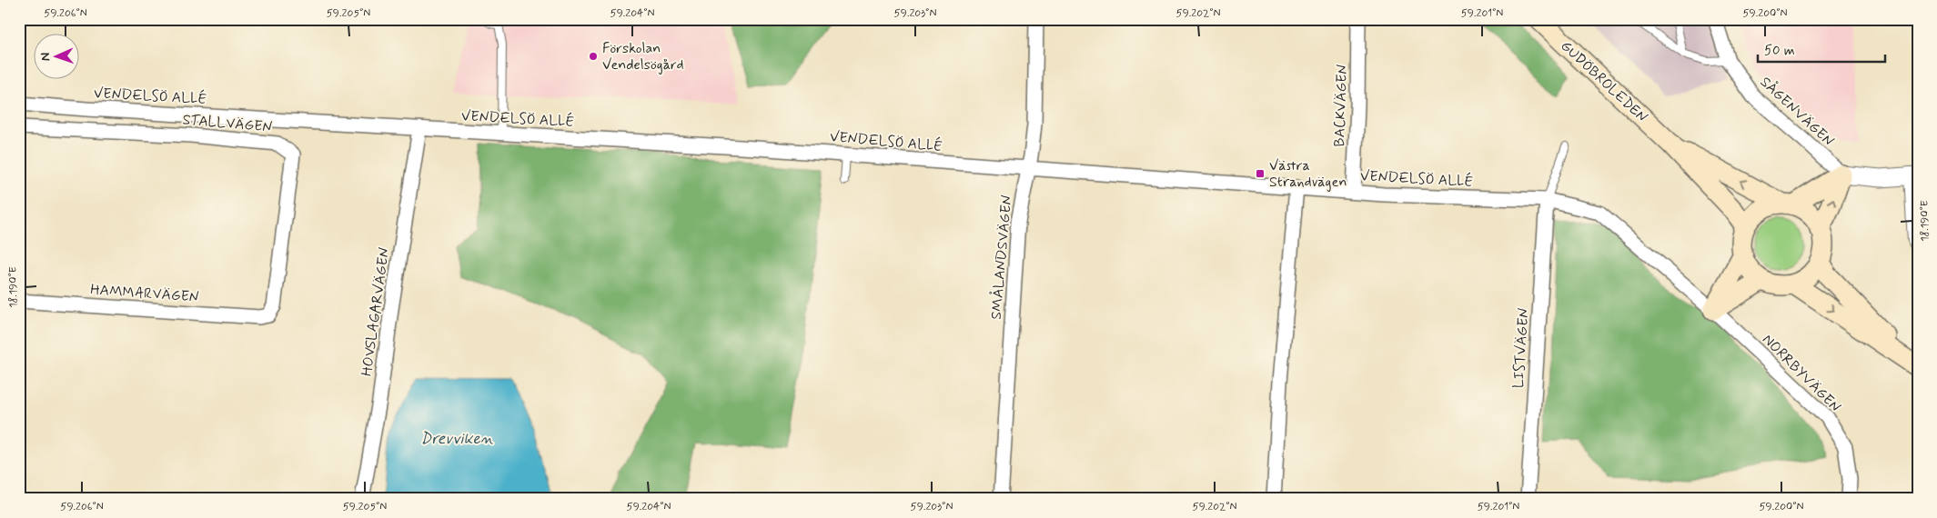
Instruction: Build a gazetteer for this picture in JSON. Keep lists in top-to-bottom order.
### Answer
{
  "streets": {
    "main road": ["GUDÖBROLEDEN"],
    "street": [
      "VENDELSÖ ALLÉ",
      "BACKVÄGEN",
      "SÅGENVÄGEN",
      "STALLVÄGEN",
      "SMÅLANDSVÄGEN",
      "HAMMARVÄGEN",
      "HOVSLAGARVÄGEN",
      "LISTVÄGEN",
      "NORRBYVÄGEN"
    ]
  },
  "crossings": [
    ["VENDELSÖ ALLÉ", "BACKVÄGEN"],
    ["VENDELSÖ ALLÉ", "SMÅLANDSVÄGEN"],
    ["VENDELSÖ ALLÉ", "HOVSLAGARVÄGEN"],
    ["VENDELSÖ ALLÉ", "LISTVÄGEN"],
    ["VENDELSÖ ALLÉ", "NORRBYVÄGEN"],
    ["STALLVÄGEN", "HAMMARVÄGEN"]
  ],
  "water": ["Drevviken"],
  "places": {
    "other": ["Förskolan Vendelsögård"],
    "transit": ["Västra Strandvägen"]
  },
  "scale_bar": "50 m",
  "north": "left",
  "coordinates": [
    "59.206°N",
    "59.205°N",
    "59.204°N",
    "59.203°N",
    "59.202°N",
    "59.201°N",
    "59.200°N",
    "18.190°E"
  ]
}
